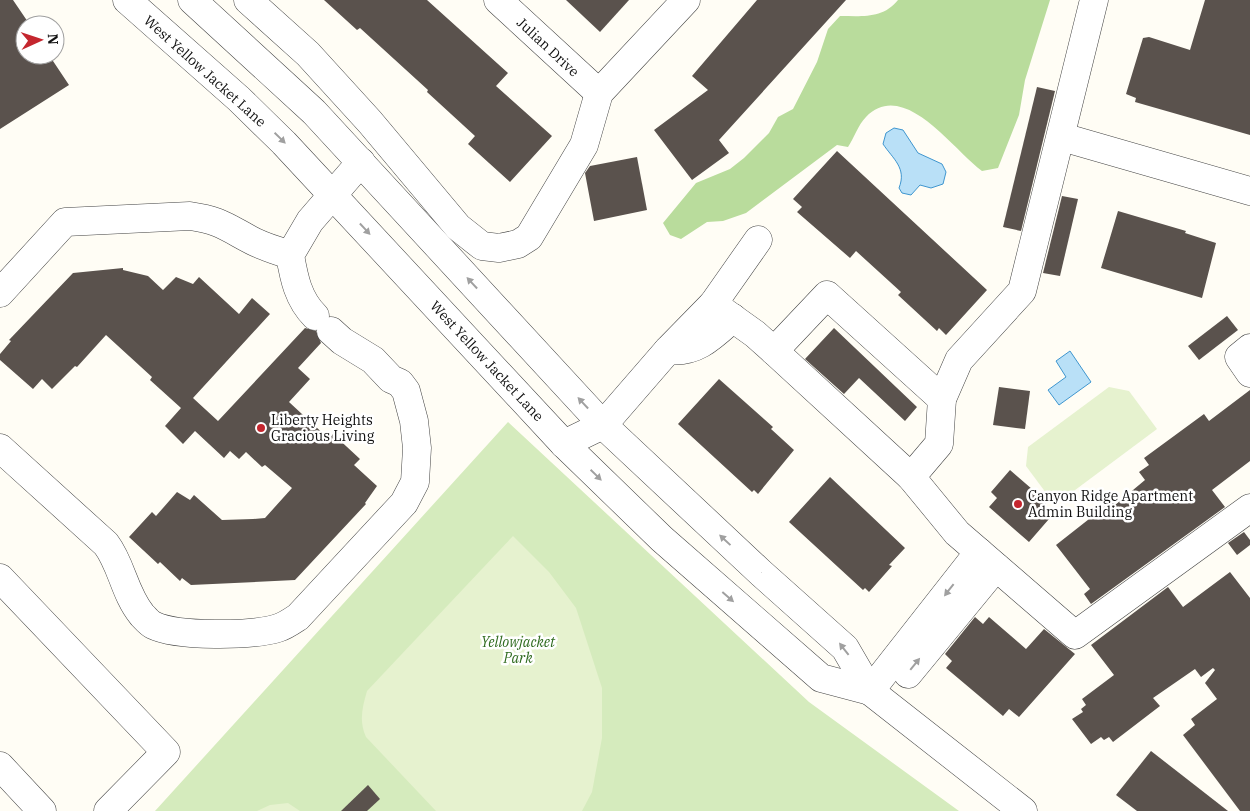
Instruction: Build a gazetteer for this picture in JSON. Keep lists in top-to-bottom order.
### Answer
{
  "streets": {
    "street": ["Julian Drive", "West Yellow Jacket Lane"]
  },
  "parks": ["Yellowjacket Park"],
  "places": ["Liberty Heights Gracious Living", "Canyon Ridge Apartment Admin Building"],
  "north": "right"
}
